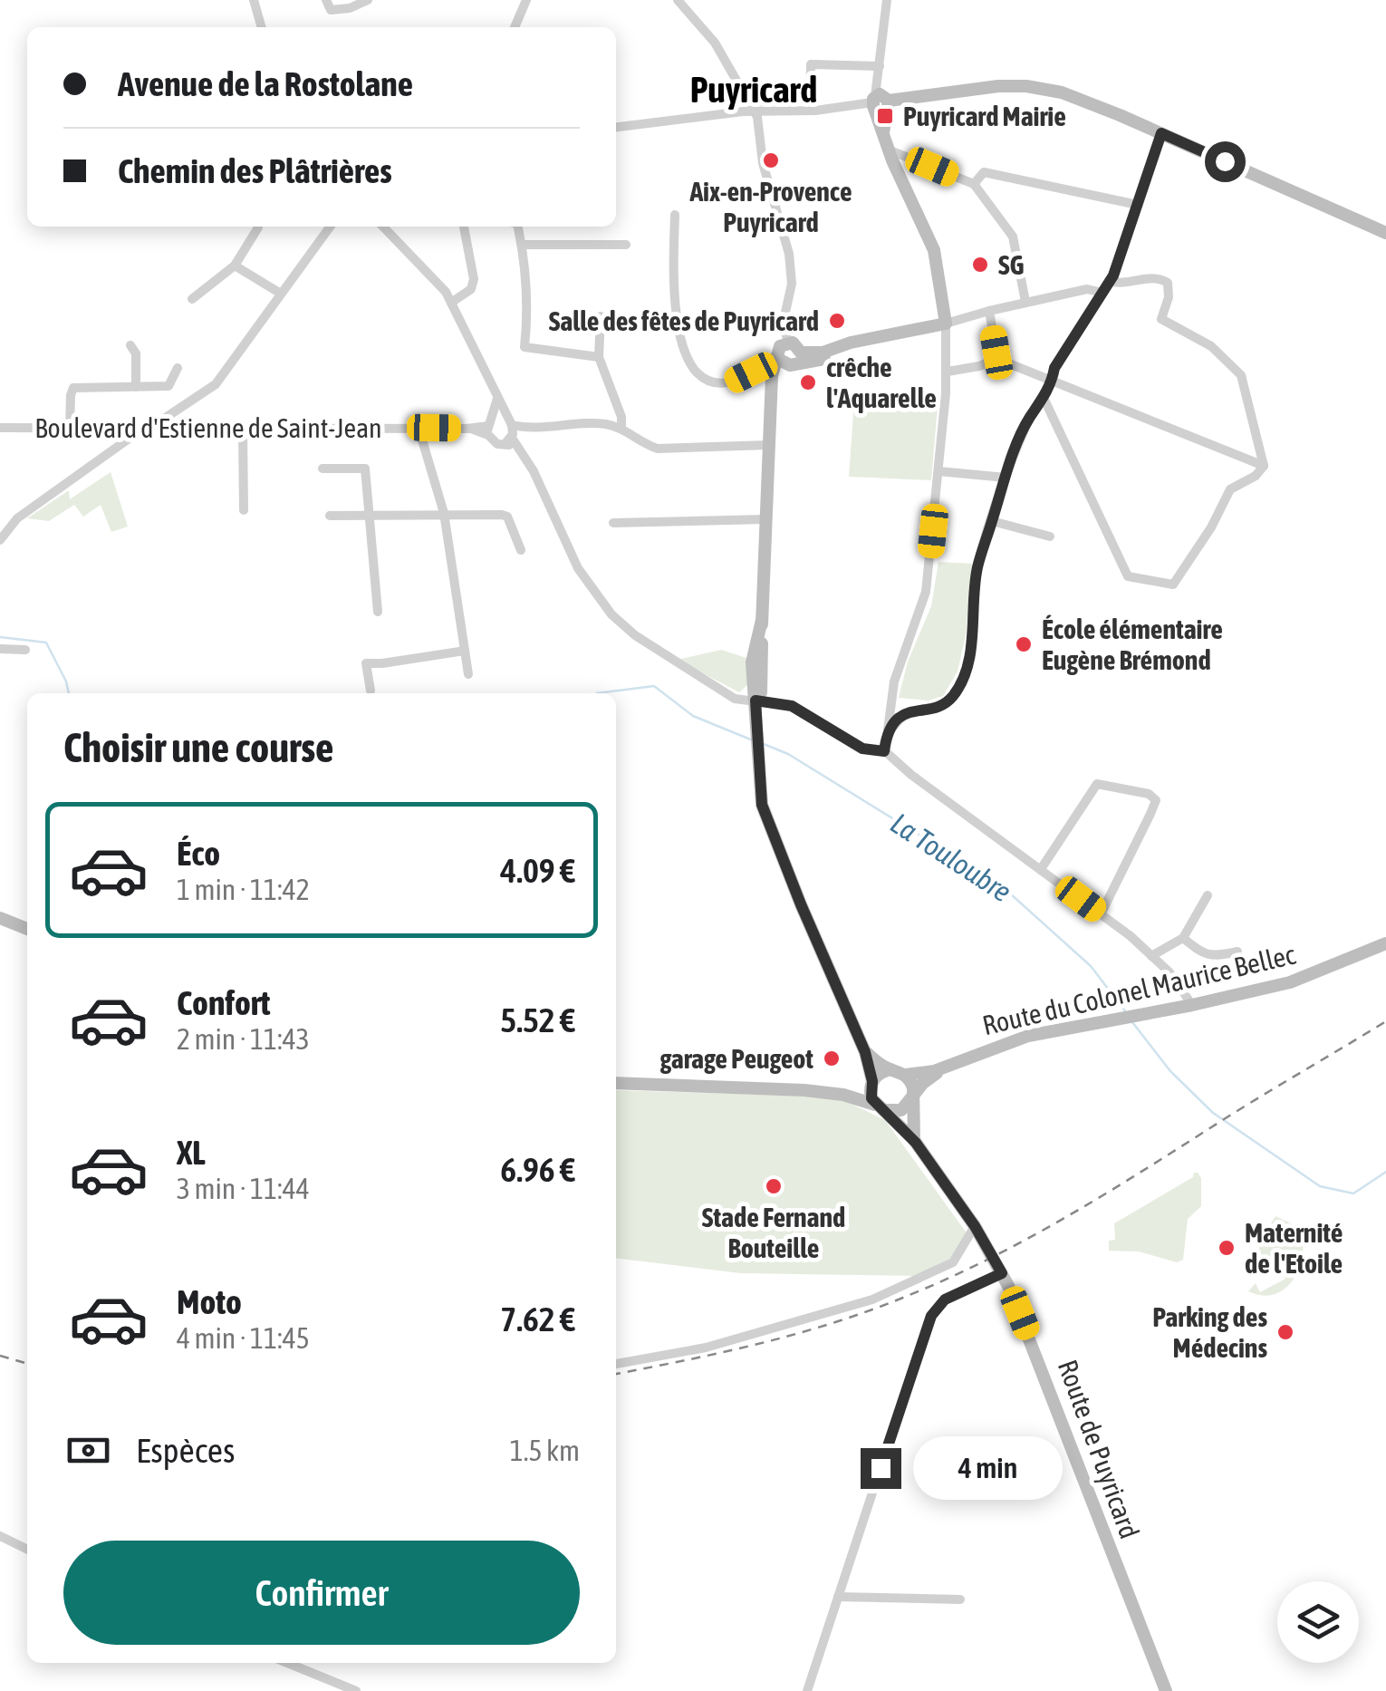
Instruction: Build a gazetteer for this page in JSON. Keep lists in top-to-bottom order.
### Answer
{
  "streets": {
    "street": ["Boulevard d'Estienne de Saint-Jean", "Route du Colonel Maurice Bellec", "Route de Puyricard"]
  },
  "crossings": [
    ["Route du Colonel Maurice Bellec", "Route de Puyricard"]
  ],
  "districts": ["Puyricard"],
  "water": ["La Touloubre"],
  "places": {
    "transit": ["Puyricard Mairie"],
    "other": [
      "Aix-en-Provence Puyricard",
      "SG",
      "Salle des fêtes de Puyricard",
      "crêche l'Aquarelle",
      "École élémentaire Eugène Brémond",
      "garage Peugeot",
      "Stade Fernand Bouteille",
      "Maternité de l'Etoile",
      "Parking des Médecins"
    ]
  },
  "page": {
    "banner": ["Avenue de la Rostolane", "Chemin des Plâtrières"],
    "heading": "Choisir une course",
    "list": [
      {
        "name": "Éco",
        "note": "1 min · 11:42",
        "value": "4.09 €"
      },
      {
        "name": "Confort",
        "note": "2 min · 11:43",
        "value": "5.52 €"
      },
      {
        "name": "XL",
        "note": "3 min · 11:44",
        "value": "6.96 €"
      },
      {
        "name": "Moto",
        "note": "4 min · 11:45",
        "value": "7.62 €"
      }
    ],
    "pay": ["Espèces", "1.5 km"],
    "bubble": "4 min",
    "buttons": "Confirmer"
  }
}
